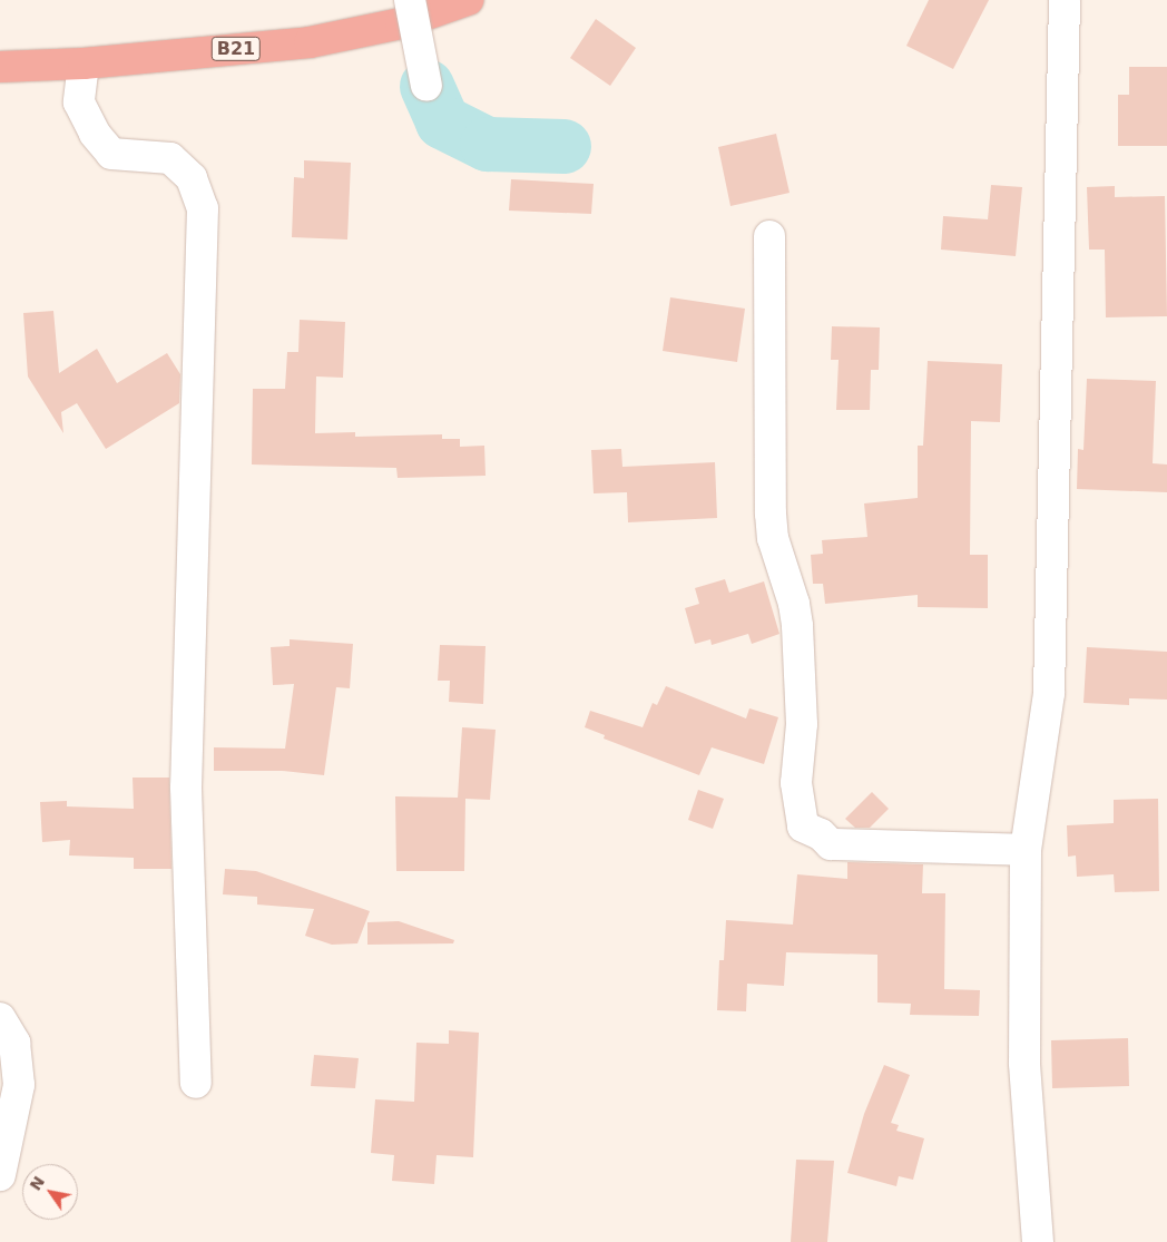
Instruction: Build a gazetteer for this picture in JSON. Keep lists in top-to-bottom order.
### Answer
{
  "streets": {
    "highway": ["B21"]
  },
  "north": "top left"
}
